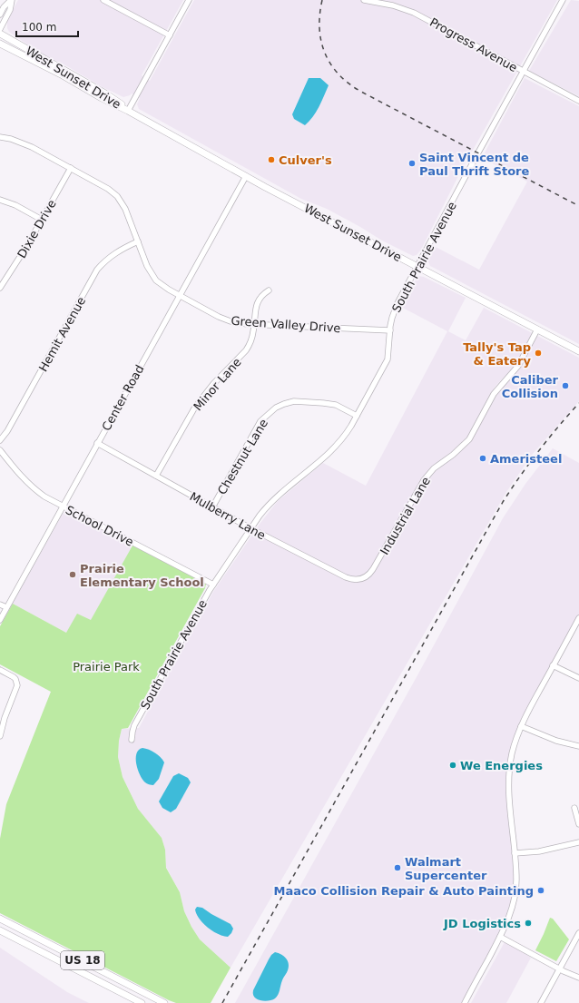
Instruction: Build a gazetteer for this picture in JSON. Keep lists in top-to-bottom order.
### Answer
{
  "streets": {
    "main road": ["West Sunset Drive", "US 18"],
    "street": [
      "Progress Avenue",
      "Dixie Drive",
      "South Prairie Avenue",
      "Green Valley Drive",
      "Hemit Avenue",
      "Minor Lane",
      "Center Road",
      "Chestnut Lane",
      "Mulberry Lane",
      "Industrial Lane",
      "School Drive"
    ]
  },
  "crossings": [
    ["Progress Avenue", "South Prairie Avenue"],
    ["West Sunset Drive", "South Prairie Avenue"],
    ["West Sunset Drive", "Center Road"],
    ["West Sunset Drive", "Industrial Lane"],
    ["Dixie Drive", "Green Valley Drive"],
    ["South Prairie Avenue", "Green Valley Drive"],
    ["South Prairie Avenue", "Chestnut Lane"],
    ["South Prairie Avenue", "Mulberry Lane"],
    ["South Prairie Avenue", "School Drive"],
    ["Green Valley Drive", "Hemit Avenue"],
    ["Green Valley Drive", "Minor Lane"],
    ["Green Valley Drive", "Center Road"],
    ["Minor Lane", "Mulberry Lane"],
    ["Center Road", "Mulberry Lane"],
    ["Center Road", "School Drive"],
    ["Chestnut Lane", "Mulberry Lane"],
    ["Mulberry Lane", "Industrial Lane"]
  ],
  "parks": ["Prairie Park"],
  "places": [
    "Culver's",
    "Saint Vincent de Paul Thrift Store",
    "Tally's Tap & Eatery",
    "Caliber Collision",
    "Ameristeel",
    "Prairie Elementary School",
    "We Energies",
    "Walmart Supercenter",
    "Maaco Collision Repair & Auto Painting",
    "JD Logistics"
  ],
  "scale_bar": "100 m"
}
